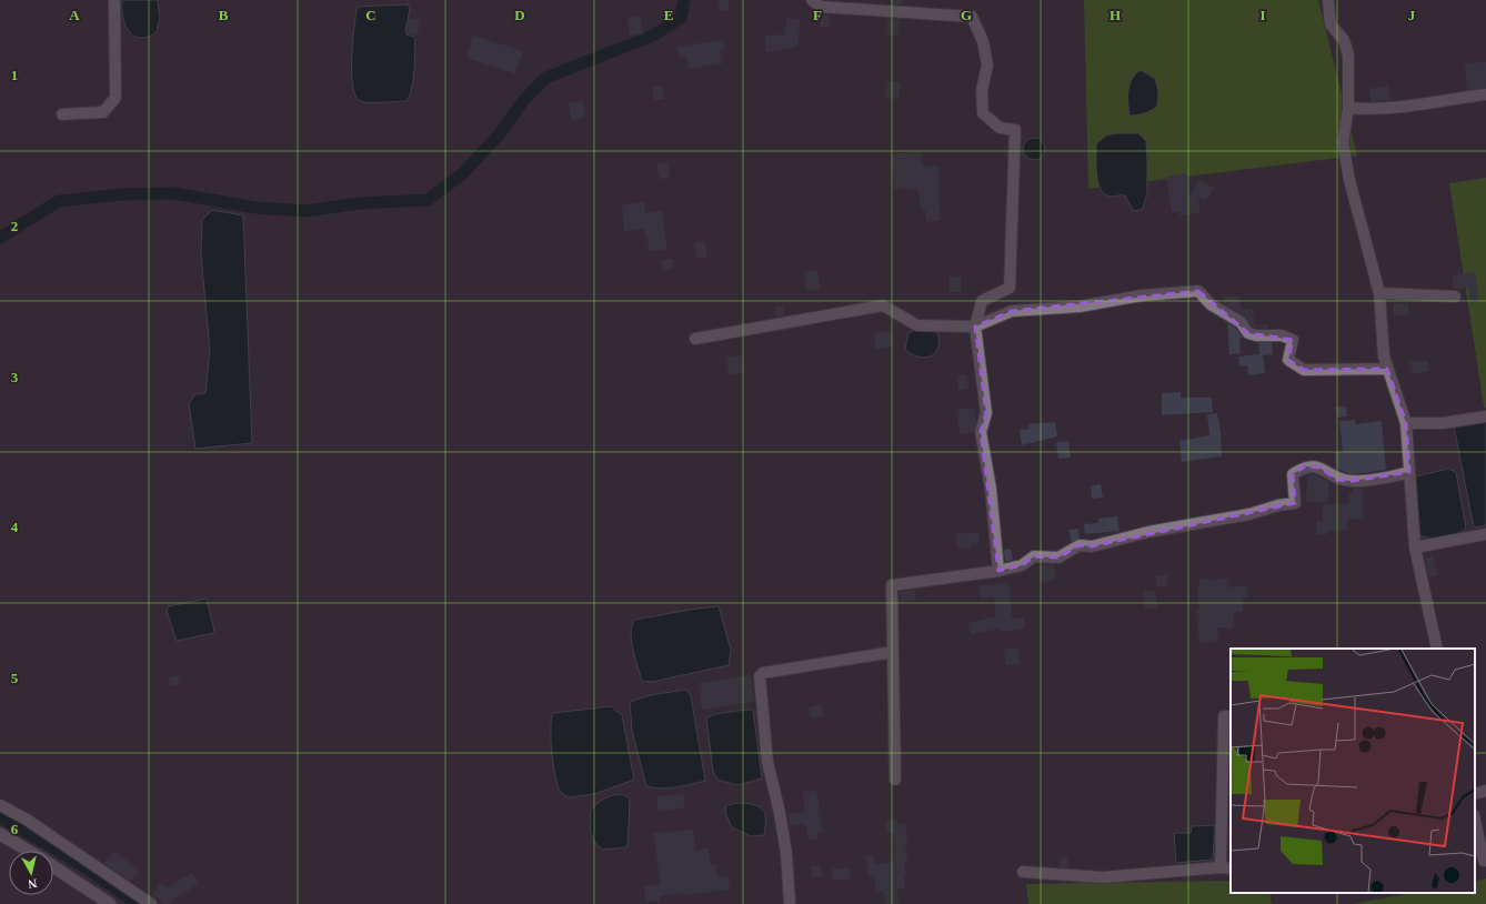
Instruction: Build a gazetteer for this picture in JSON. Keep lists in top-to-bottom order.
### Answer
{
  "north": "bottom",
  "grid": {
    "columns": [
      "A",
      "B",
      "C",
      "D",
      "E",
      "F",
      "G",
      "H",
      "I",
      "J"
    ],
    "rows": [
      "1",
      "2",
      "3",
      "4",
      "5",
      "6"
    ]
  }
}
